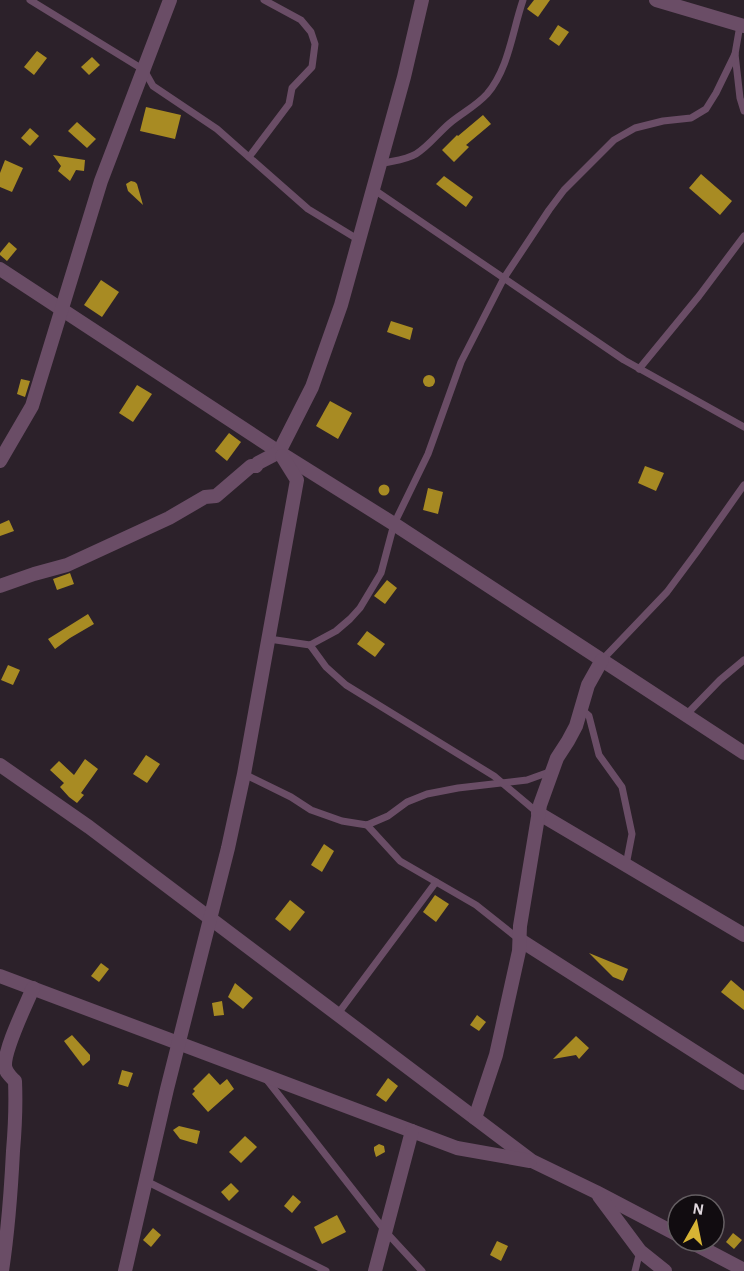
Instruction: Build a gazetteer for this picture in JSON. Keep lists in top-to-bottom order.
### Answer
{
  "north": "top"
}
